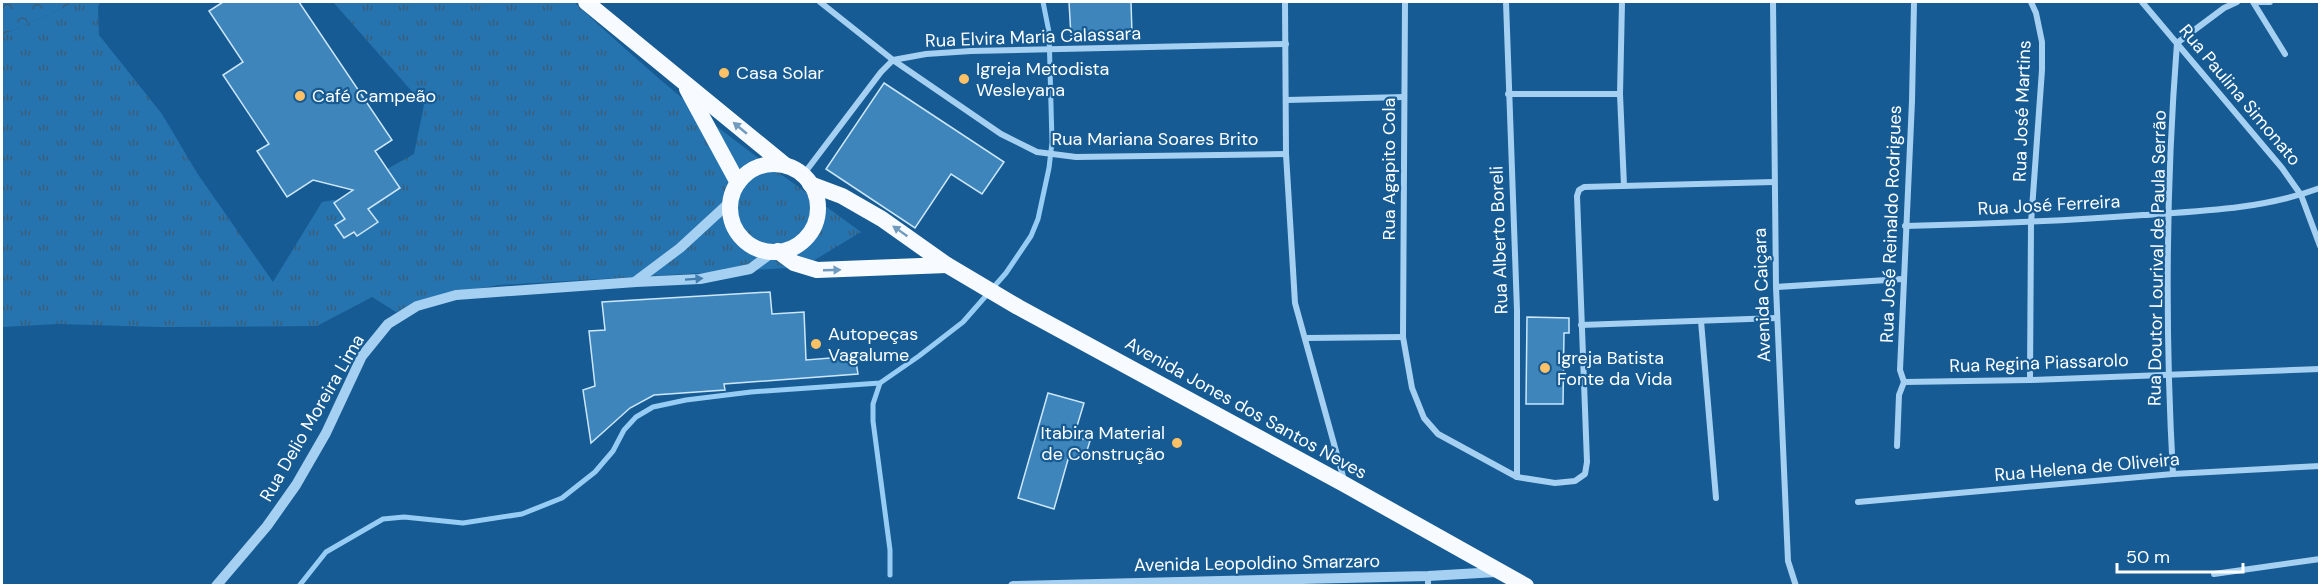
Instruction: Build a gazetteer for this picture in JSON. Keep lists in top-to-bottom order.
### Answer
{
  "streets": {
    "highway": ["Avenida Jones dos Santos Neves"],
    "street": [
      "Rua Elvira Maria Calassara",
      "Rua Paulina Simonato",
      "Rua José Martins",
      "Rua Mariana Soares Brito",
      "Rua Agapito Cola",
      "Rua José Ferreira",
      "Rua José Reinaldo Rodrigues",
      "Rua Alberto Boreli",
      "Rua Doutor Lourival de Paula Serrão",
      "Avenida Caiçara",
      "Rua Regina Piassarolo",
      "Rua Delio Moreira Lima",
      "Rua Helena de Oliveira",
      "Avenida Leopoldino Smarzaro"
    ]
  },
  "crossings": [
    ["Rua Elvira Maria Calassara", "Rua Mariana Soares Brito"],
    ["Rua Paulina Simonato", "Rua José Ferreira"],
    ["Rua Paulina Simonato", "Rua Doutor Lourival de Paula Serrão"],
    ["Rua José Martins", "Rua José Ferreira"],
    ["Rua José Martins", "Rua Regina Piassarolo"],
    ["Rua Agapito Cola", "Rua Alberto Boreli"],
    ["Rua José Ferreira", "Rua José Reinaldo Rodrigues"],
    ["Rua José Ferreira", "Rua Doutor Lourival de Paula Serrão"],
    ["Rua José Reinaldo Rodrigues", "Rua Regina Piassarolo"],
    ["Rua Doutor Lourival de Paula Serrão", "Rua Regina Piassarolo"],
    ["Rua Doutor Lourival de Paula Serrão", "Rua Helena de Oliveira"],
    ["Avenida Jones dos Santos Neves", "Rua Delio Moreira Lima"],
    ["Avenida Jones dos Santos Neves", "Avenida Leopoldino Smarzaro"]
  ],
  "places": [
    "Casa Solar",
    "Igreja Metodista Wesleyana",
    "Café Campeão",
    "Autopeças Vagalume",
    "Igreja Batista Fonte da Vida",
    "Itabira Material de Construção"
  ],
  "scale_bar": "50 m"
}
